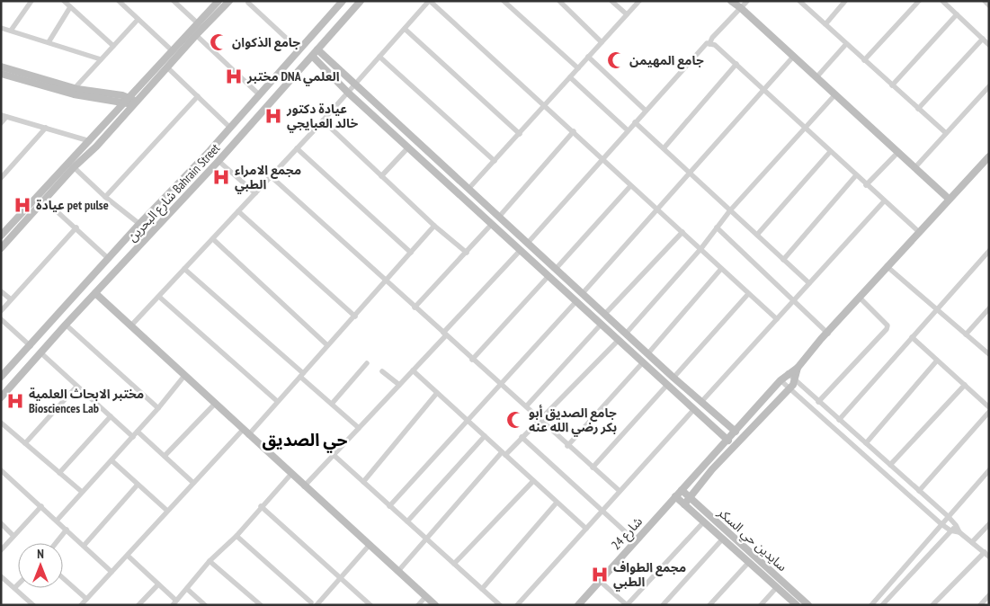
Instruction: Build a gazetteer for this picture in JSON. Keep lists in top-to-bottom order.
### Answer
{
  "streets": {
    "street": ["شارع البحرين Bahrain Street", "شارع 24", "سايدين حي السكر"]
  },
  "crossings": [
    ["شارع 24", "سايدين حي السكر"]
  ],
  "districts": ["حي الصديق"],
  "places": {
    "mosque": ["جامع الذكوان", "جامع المهيمن", "جامع الصديق أبو بكر رضي الله عنه"],
    "hospital": [
      "مختبر DNA العلمي",
      "عيادة دكتور خالد العبايجي",
      "مجمع الامراء الطبي",
      "عيادة pet pulse",
      "مختبر الابحاث العلمية Biosciences Lab",
      "مجمع الطواف الطبي"
    ]
  },
  "north": "top"
}
